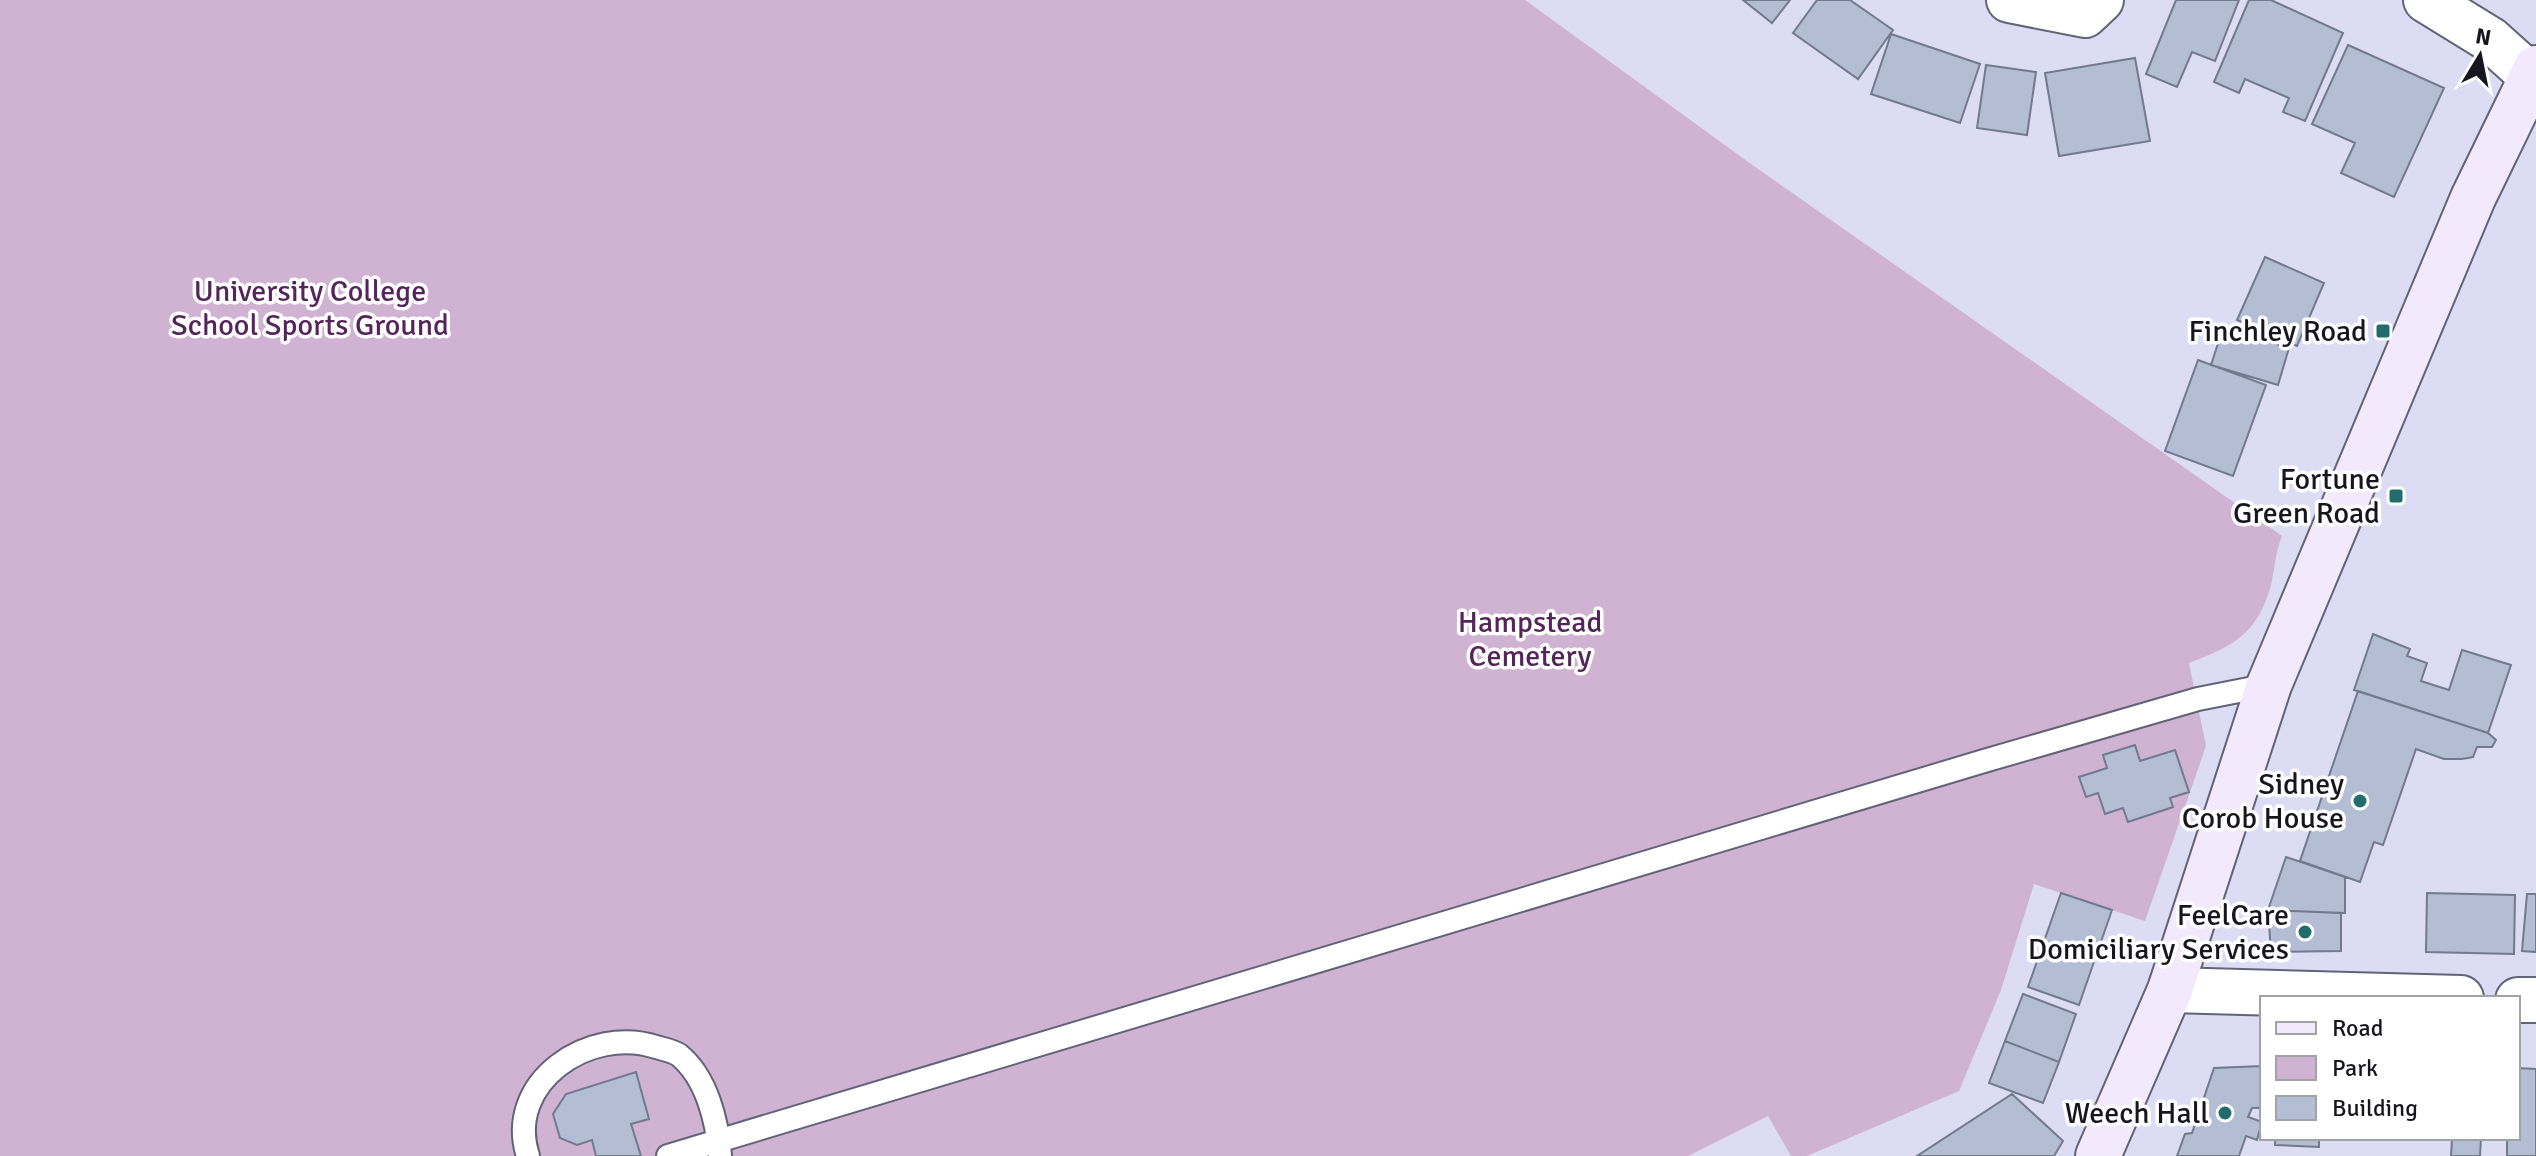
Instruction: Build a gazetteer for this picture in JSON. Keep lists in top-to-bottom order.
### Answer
{
  "parks": ["University College School Sports Ground", "Hampstead Cemetery"],
  "places": {
    "transit": ["Finchley Road", "Fortune Green Road"],
    "other": ["Sidney Corob House", "FeelCare Domiciliary Services", "Weech Hall"]
  },
  "legend": ["Road", "Park", "Building"],
  "north": "top"
}
